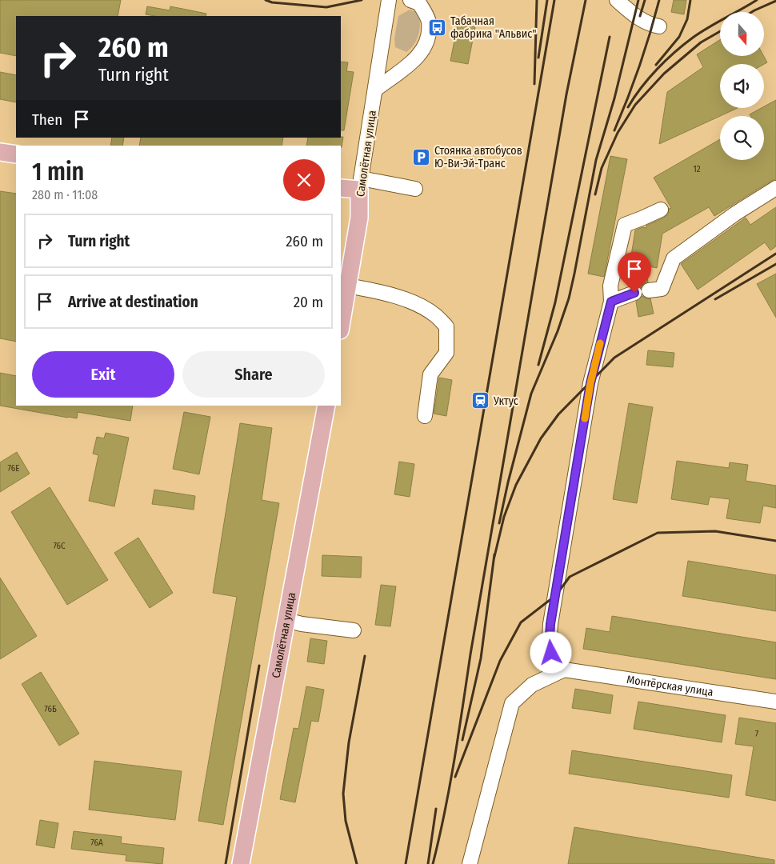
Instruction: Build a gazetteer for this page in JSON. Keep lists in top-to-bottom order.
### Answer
{
  "streets": {
    "main road": ["Самолётная улица"],
    "street": ["Монтёрская улица"]
  },
  "places": {
    "bus stop": ["Табачная фабрика \"Альвис\""],
    "parking": ["Стоянка автобусов Ю-Ви-Эй-Транс"],
    "station": ["Уктус"]
  },
  "house_numbers": [
    "12",
    "76Е",
    "76С",
    "76Б",
    "7",
    "76А"
  ],
  "north": "bottom",
  "page": {
    "turn": ["260 m", "Turn right"],
    "then": "Then",
    "heading": ["1 min", "280 m · 11:08"],
    "list": [
      {
        "name": "Turn right",
        "value": "260 m"
      },
      {
        "name": "Arrive at destination",
        "value": "20 m"
      }
    ],
    "buttons": ["Exit", "Share"]
  }
}
